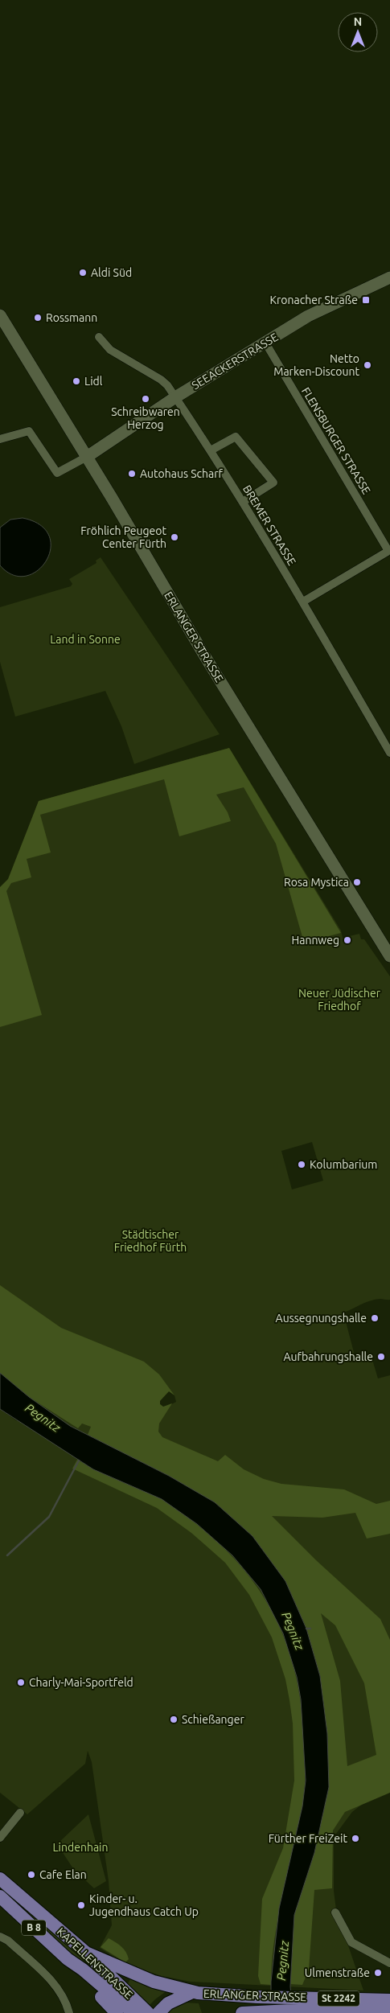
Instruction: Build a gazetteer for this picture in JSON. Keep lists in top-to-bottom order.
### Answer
{
  "streets": {
    "main road": [
      "SEEACKERSTRASSE",
      "ERLANGER STRASSE",
      "B 8",
      "KAPELLENSTRASSE",
      "St 2242"
    ],
    "street": ["FLENSBURGER STRASSE", "BREMER STRASSE"]
  },
  "crossings": [
    ["SEEACKERSTRASSE", "FLENSBURGER STRASSE"],
    ["SEEACKERSTRASSE", "BREMER STRASSE"],
    ["SEEACKERSTRASSE", "ERLANGER STRASSE"],
    ["ERLANGER STRASSE", "KAPELLENSTRASSE"]
  ],
  "water": ["Pegnitz"],
  "parks": [
    "Land in Sonne",
    "Neuer Jüdischer Friedhof",
    "Städtischer Friedhof Fürth",
    "Lindenhain"
  ],
  "places": {
    "other": [
      "Aldi Süd",
      "Rossmann",
      "Netto Marken-Discount",
      "Lidl",
      "Schreibwaren Herzog",
      "Autohaus Scharf",
      "Fröhlich Peugeot Center Fürth",
      "Rosa Mystica",
      "Hannweg",
      "Kolumbarium",
      "Aussegnungshalle",
      "Aufbahrungshalle",
      "Charly-Mai-Sportfeld",
      "Schießanger",
      "Fürther FreiZeit",
      "Cafe Elan",
      "Kinder- u. Jugendhaus Catch Up",
      "Ulmenstraße"
    ],
    "transit": ["Kronacher Straße"]
  },
  "north": "top"
}
